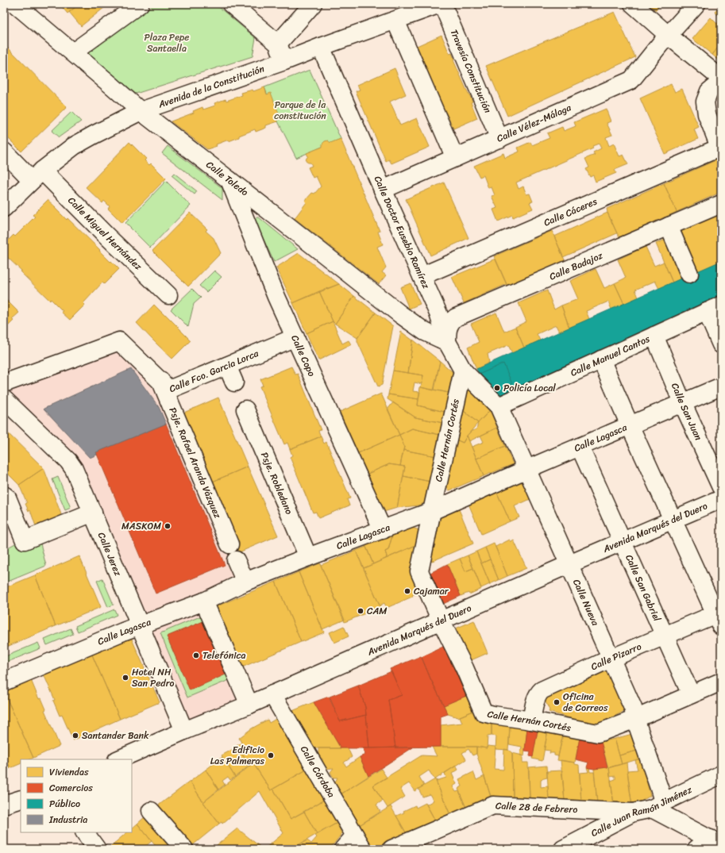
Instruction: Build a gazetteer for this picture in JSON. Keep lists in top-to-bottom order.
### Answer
{
  "streets": {
    "street": [
      "Travesía Constitución",
      "Avenida de la Constitución",
      "Calle Vélez-Málaga",
      "Calle Toledo",
      "Calle Cáceres",
      "Calle Doctor Eusebio Ramírez",
      "Calle Miguel Hernández",
      "Calle Badajoz",
      "Calle Copo",
      "Calle Manuel Cantos",
      "Calle Fco. Garcia Lorca",
      "Calle San Juan",
      "Calle Lagasca",
      "Calle Hernán Cortés",
      "Psje. Rafael Aranda Vázquez",
      "Psje. Robledano",
      "Avenida Marqués del Duero",
      "Calle Jerez",
      "Calle San Gabriel",
      "Calle Nueva",
      "Calle Pizarro",
      "Calle Córdoba",
      "Calle 28 de Febrero",
      "Calle Juan Ramón Jiménez"
    ]
  },
  "crossings": [
    ["Travesía Constitución", "Avenida de la Constitución"],
    ["Travesía Constitución", "Calle Vélez-Málaga"],
    ["Avenida de la Constitución", "Calle Toledo"],
    ["Avenida de la Constitución", "Calle Doctor Eusebio Ramírez"],
    ["Avenida de la Constitución", "Calle Miguel Hernández"],
    ["Calle Vélez-Málaga", "Calle Doctor Eusebio Ramírez"],
    ["Calle Toledo", "Calle Doctor Eusebio Ramírez"],
    ["Calle Toledo", "Calle Badajoz"],
    ["Calle Toledo", "Calle Copo"],
    ["Calle Cáceres", "Calle Doctor Eusebio Ramírez"],
    ["Calle Doctor Eusebio Ramírez", "Calle Badajoz"],
    ["Calle Doctor Eusebio Ramírez", "Calle Manuel Cantos"],
    ["Calle Doctor Eusebio Ramírez", "Calle Hernán Cortés"],
    ["Calle Doctor Eusebio Ramírez", "Calle Nueva"],
    ["Calle Copo", "Calle Fco. Garcia Lorca"],
    ["Calle Copo", "Calle Lagasca"],
    ["Calle Manuel Cantos", "Calle San Juan"],
    ["Calle Manuel Cantos", "Calle Nueva"],
    ["Calle Fco. Garcia Lorca", "Psje. Rafael Aranda Vázquez"],
    ["Calle San Juan", "Calle Lagasca"],
    ["Calle Lagasca", "Calle Hernán Cortés"],
    ["Calle Lagasca", "Psje. Rafael Aranda Vázquez"],
    ["Calle Lagasca", "Psje. Robledano"],
    ["Calle Lagasca", "Calle Jerez"],
    ["Calle Lagasca", "Calle San Gabriel"],
    ["Calle Lagasca", "Calle Nueva"],
    ["Calle Hernán Cortés", "Avenida Marqués del Duero"],
    ["Calle Hernán Cortés", "Calle San Gabriel"],
    ["Calle Hernán Cortés", "Calle Nueva"],
    ["Calle Hernán Cortés", "Calle Pizarro"],
    ["Avenida Marqués del Duero", "Calle Jerez"],
    ["Avenida Marqués del Duero", "Calle San Gabriel"],
    ["Avenida Marqués del Duero", "Calle Nueva"],
    ["Avenida Marqués del Duero", "Calle Córdoba"],
    ["Calle San Gabriel", "Calle Pizarro"],
    ["Calle Nueva", "Calle Pizarro"],
    ["Calle Nueva", "Calle Juan Ramón Jiménez"],
    ["Calle 28 de Febrero", "Calle Juan Ramón Jiménez"]
  ],
  "parks": ["Plaza Pepe Santaella", "Parque de la constitución"],
  "places": [
    "Policía Local",
    "MASKOM",
    "Cajamar",
    "CAM",
    "Telefónica",
    "Hotel NH San Pedro",
    "Oficina de Correos",
    "Santander Bank",
    "Edificio Las Palmeras"
  ],
  "legend": [
    "Viviendas",
    "Comercios",
    "Público",
    "Industria"
  ]
}
